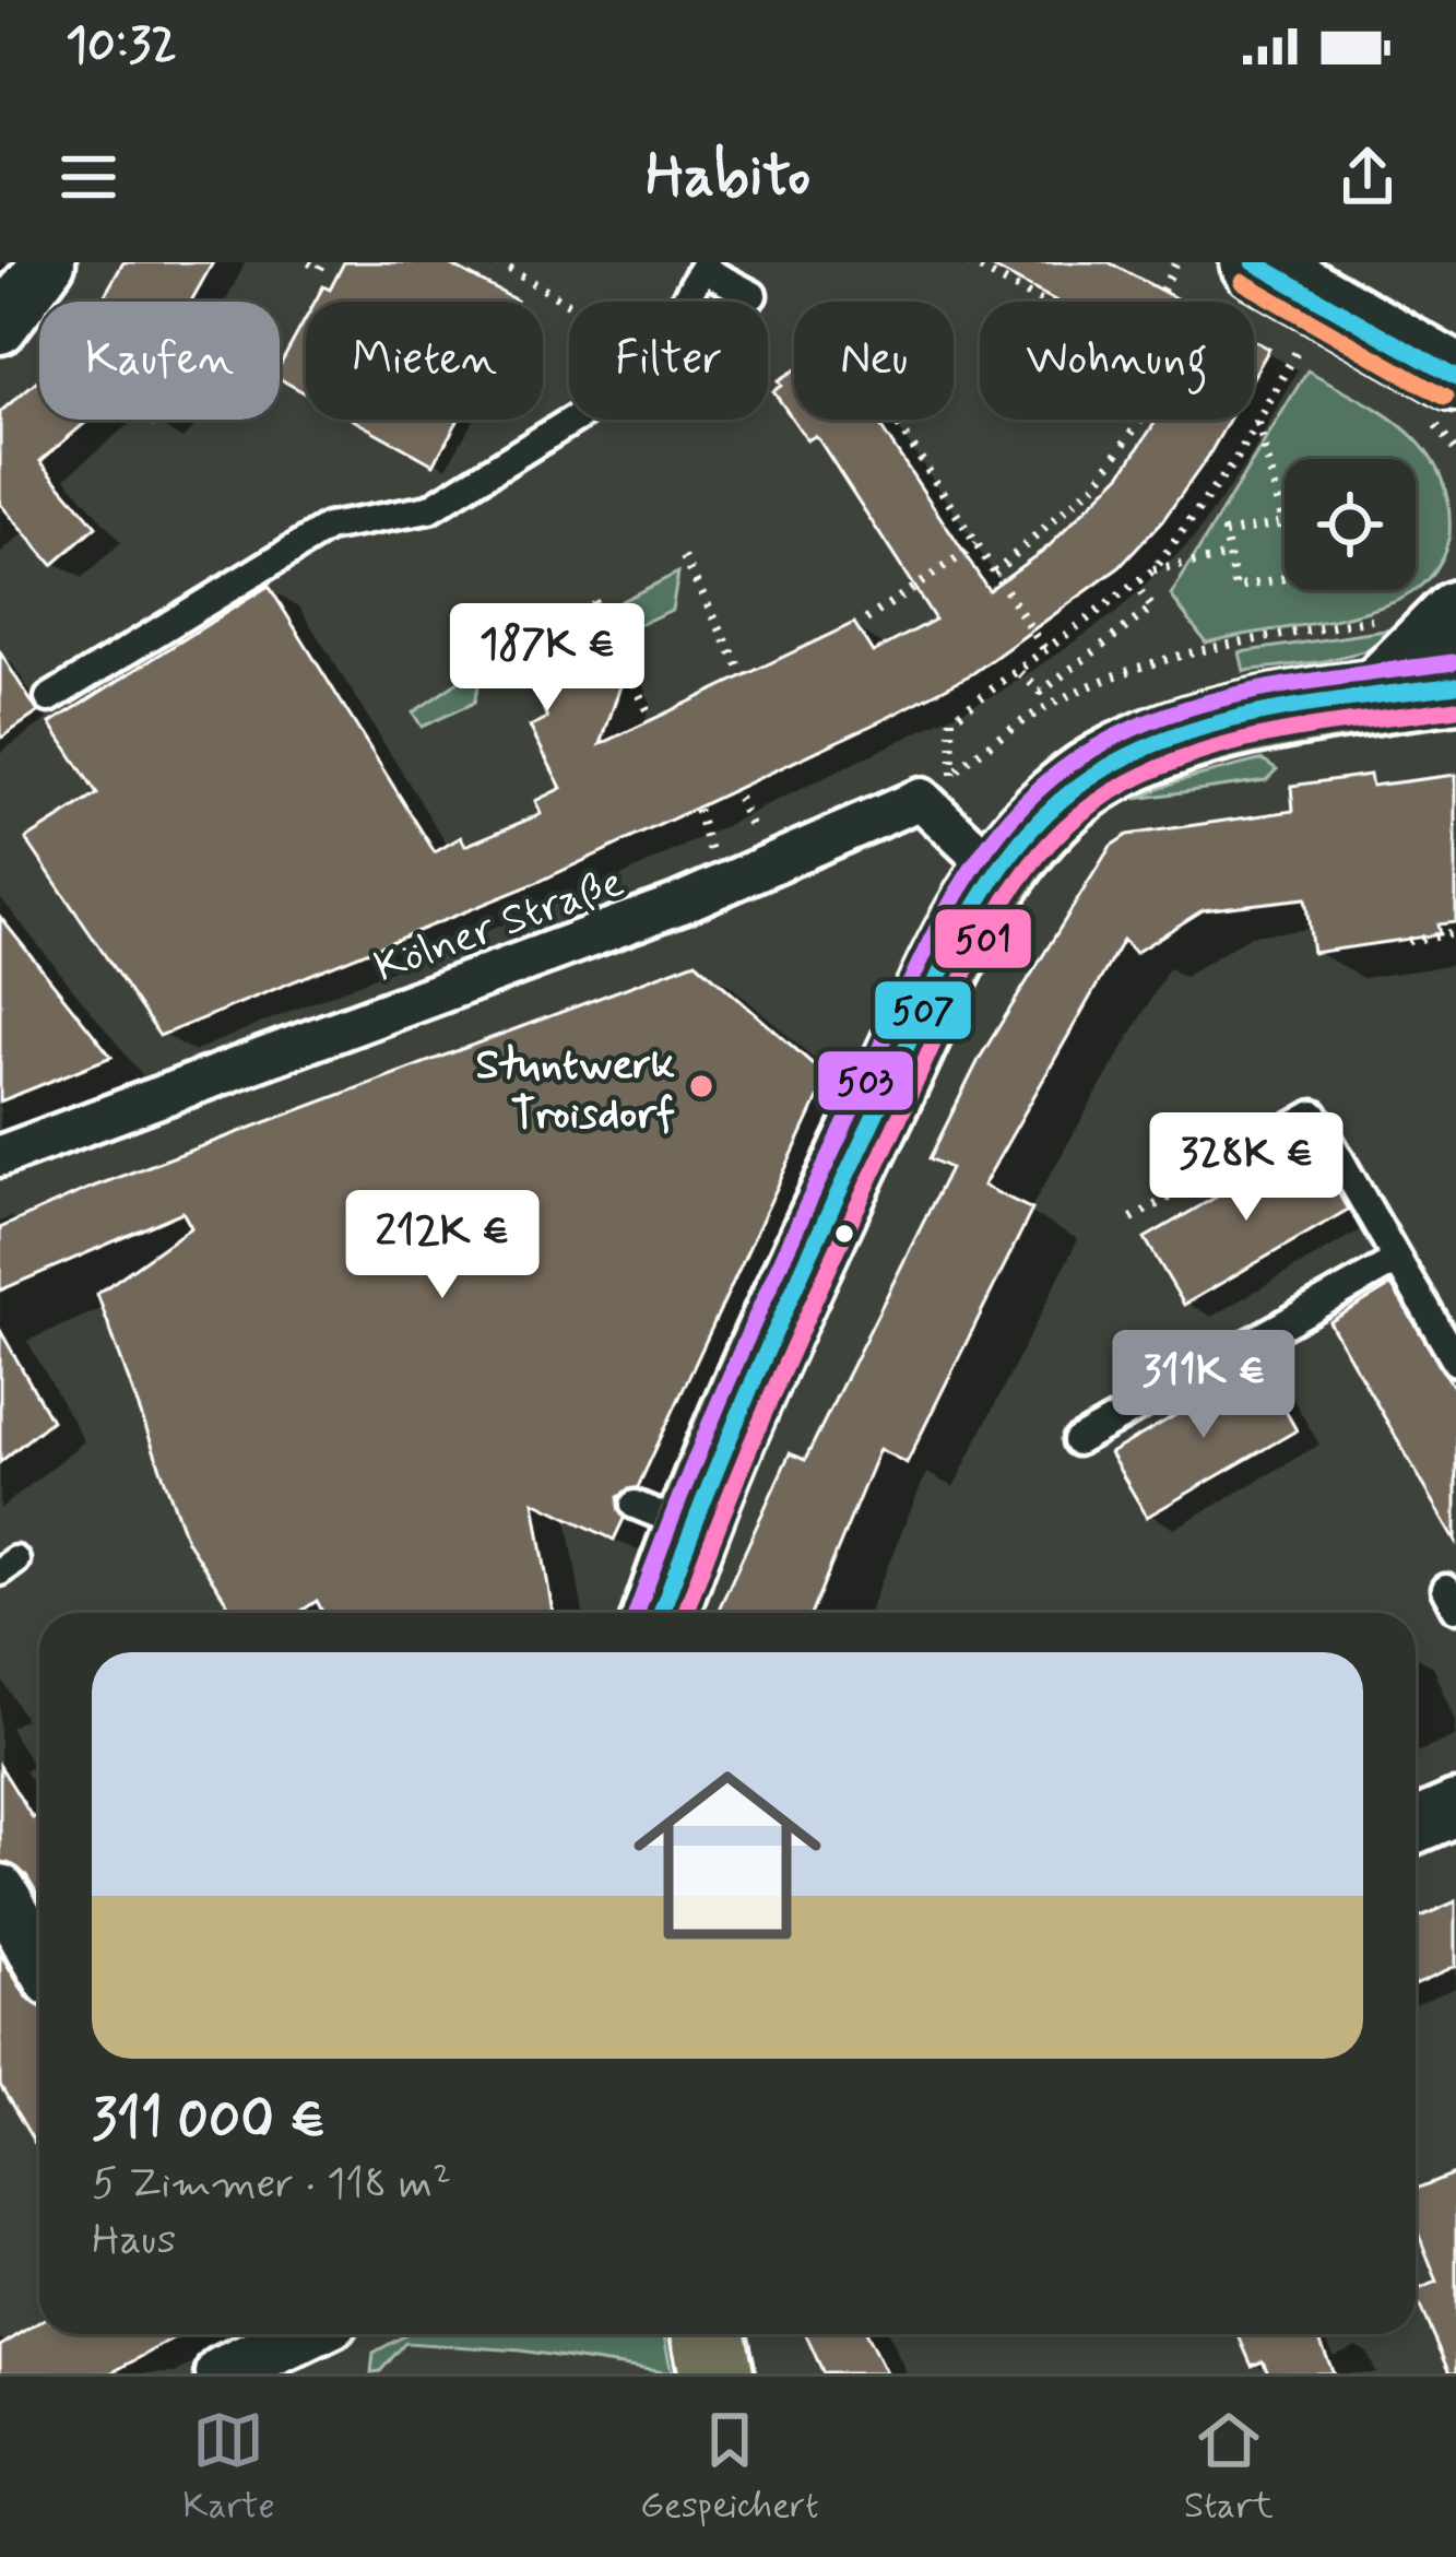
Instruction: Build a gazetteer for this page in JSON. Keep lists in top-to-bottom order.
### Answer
{
  "streets": {
    "street": ["Kölner Straße"]
  },
  "places": ["Stuntwerk Troisdorf"],
  "lines": ["transit line 507", "transit line 503", "transit line 501"],
  "page": {
    "status": "10:32",
    "header": "Habito",
    "chip": [
      "Kaufen",
      "Mieten",
      "Filter",
      "Neu",
      "Wohnung"
    ],
    "price": [
      "187K €",
      "328K €",
      "212K €",
      "311K €"
    ],
    "list": [
      {
        "name": "311 000 €",
        "note": "5 Zimmer · 118 m² · Haus"
      }
    ],
    "tabs": ["Karte", "Gespeichert", "Start"]
  }
}
